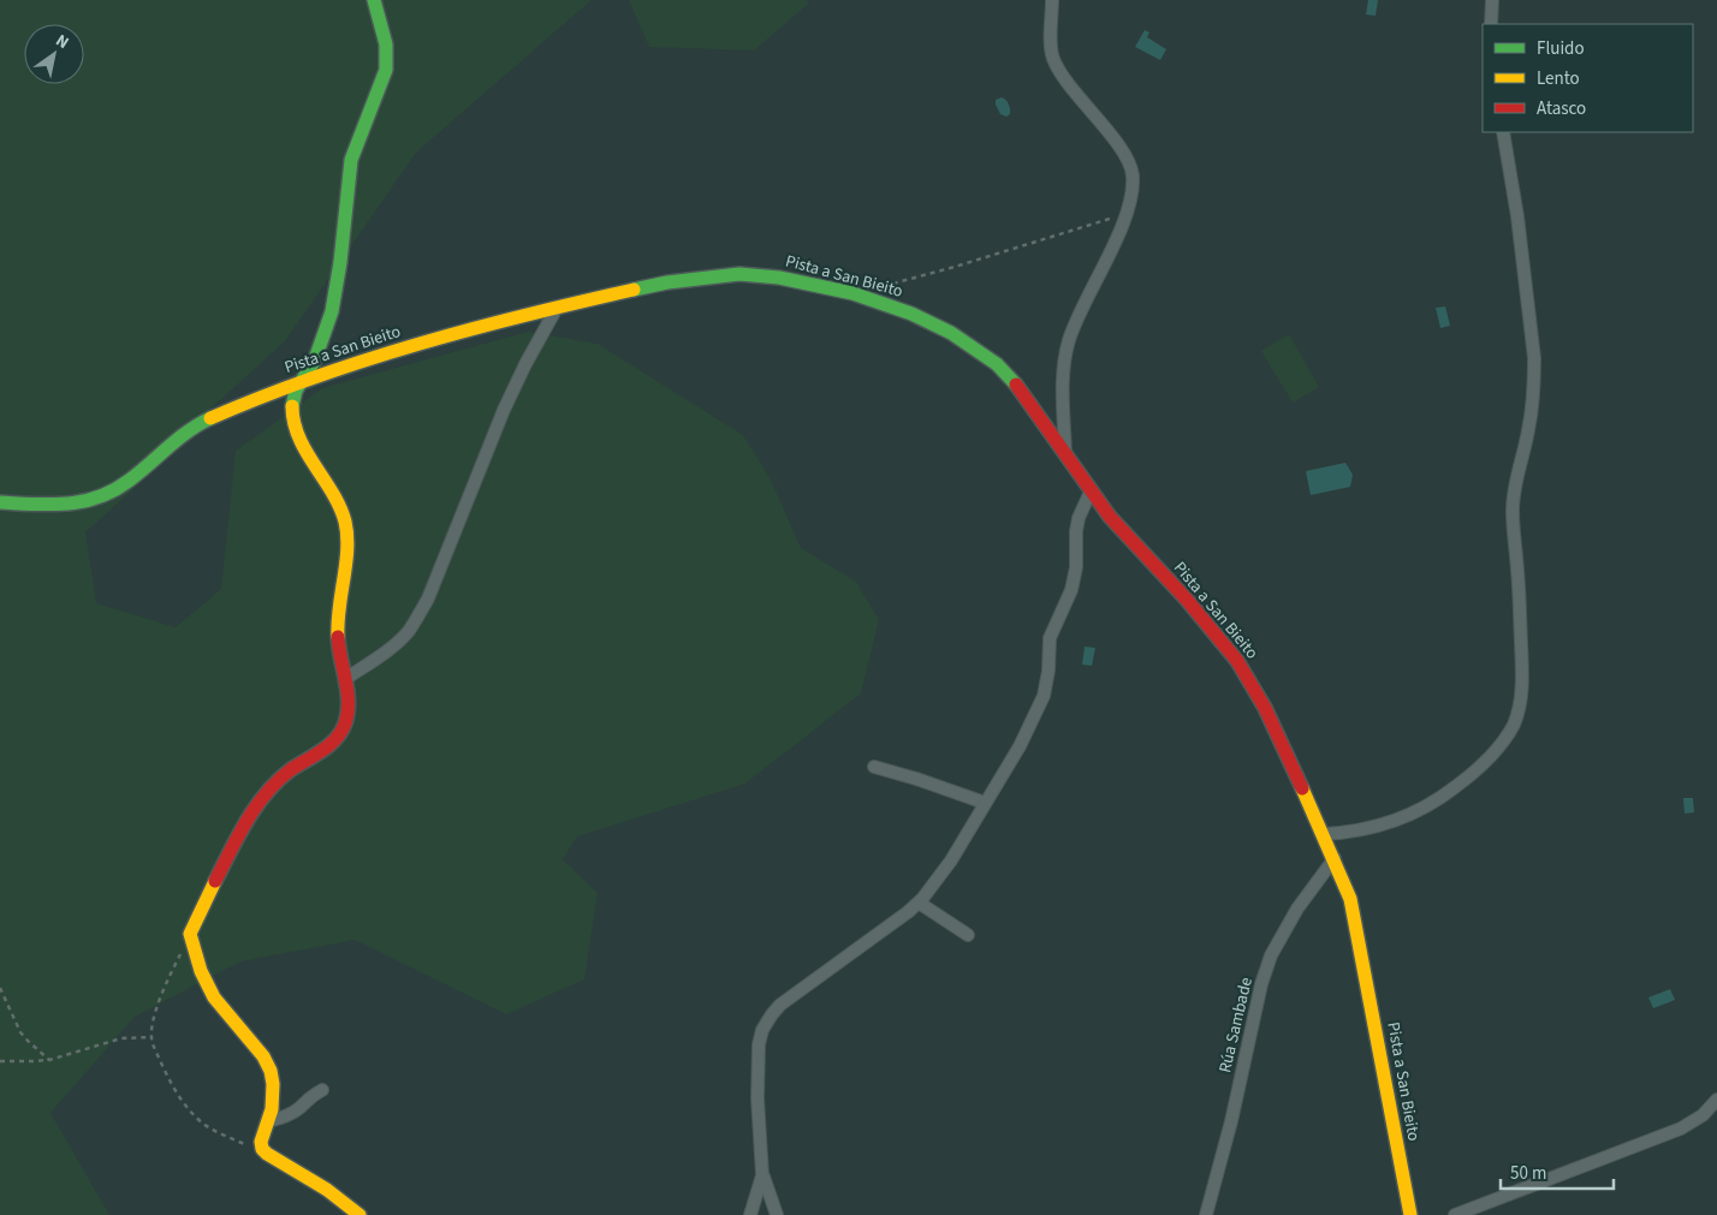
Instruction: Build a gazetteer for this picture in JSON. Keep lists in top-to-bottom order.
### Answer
{
  "streets": {
    "street": ["Pista a San Bieito", "Rúa Sambade"]
  },
  "crossings": [
    ["Pista a San Bieito", "Rúa Sambade"]
  ],
  "legend": ["Fluido", "Lento", "Atasco"],
  "scale_bar": "50 m",
  "north": "top right"
}
